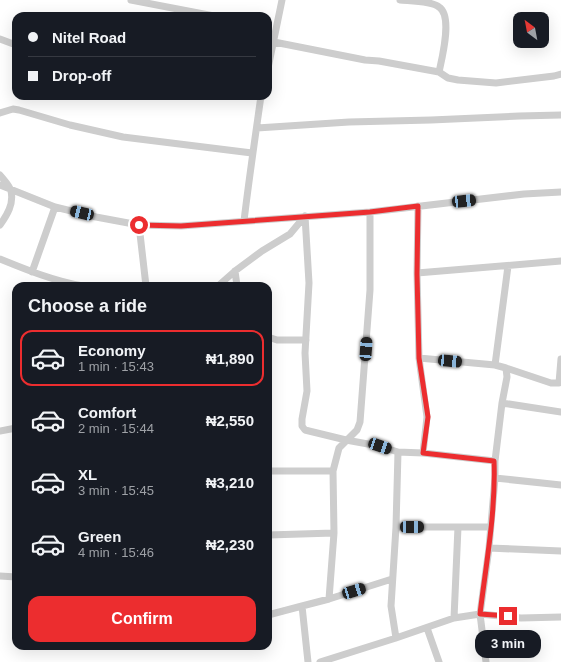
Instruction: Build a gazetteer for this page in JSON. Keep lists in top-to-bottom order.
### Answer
{
  "north": "top left",
  "page": {
    "banner": ["Nitel Road", "Drop-off"],
    "heading": "Choose a ride",
    "list": [
      {
        "name": "Economy",
        "note": "1 min · 15:43",
        "value": "₦1,890"
      },
      {
        "name": "Comfort",
        "note": "2 min · 15:44",
        "value": "₦2,550"
      },
      {
        "name": "XL",
        "note": "3 min · 15:45",
        "value": "₦3,210"
      },
      {
        "name": "Green",
        "note": "4 min · 15:46",
        "value": "₦2,230"
      }
    ],
    "buttons": "Confirm",
    "bubble": "3 min"
  }
}
